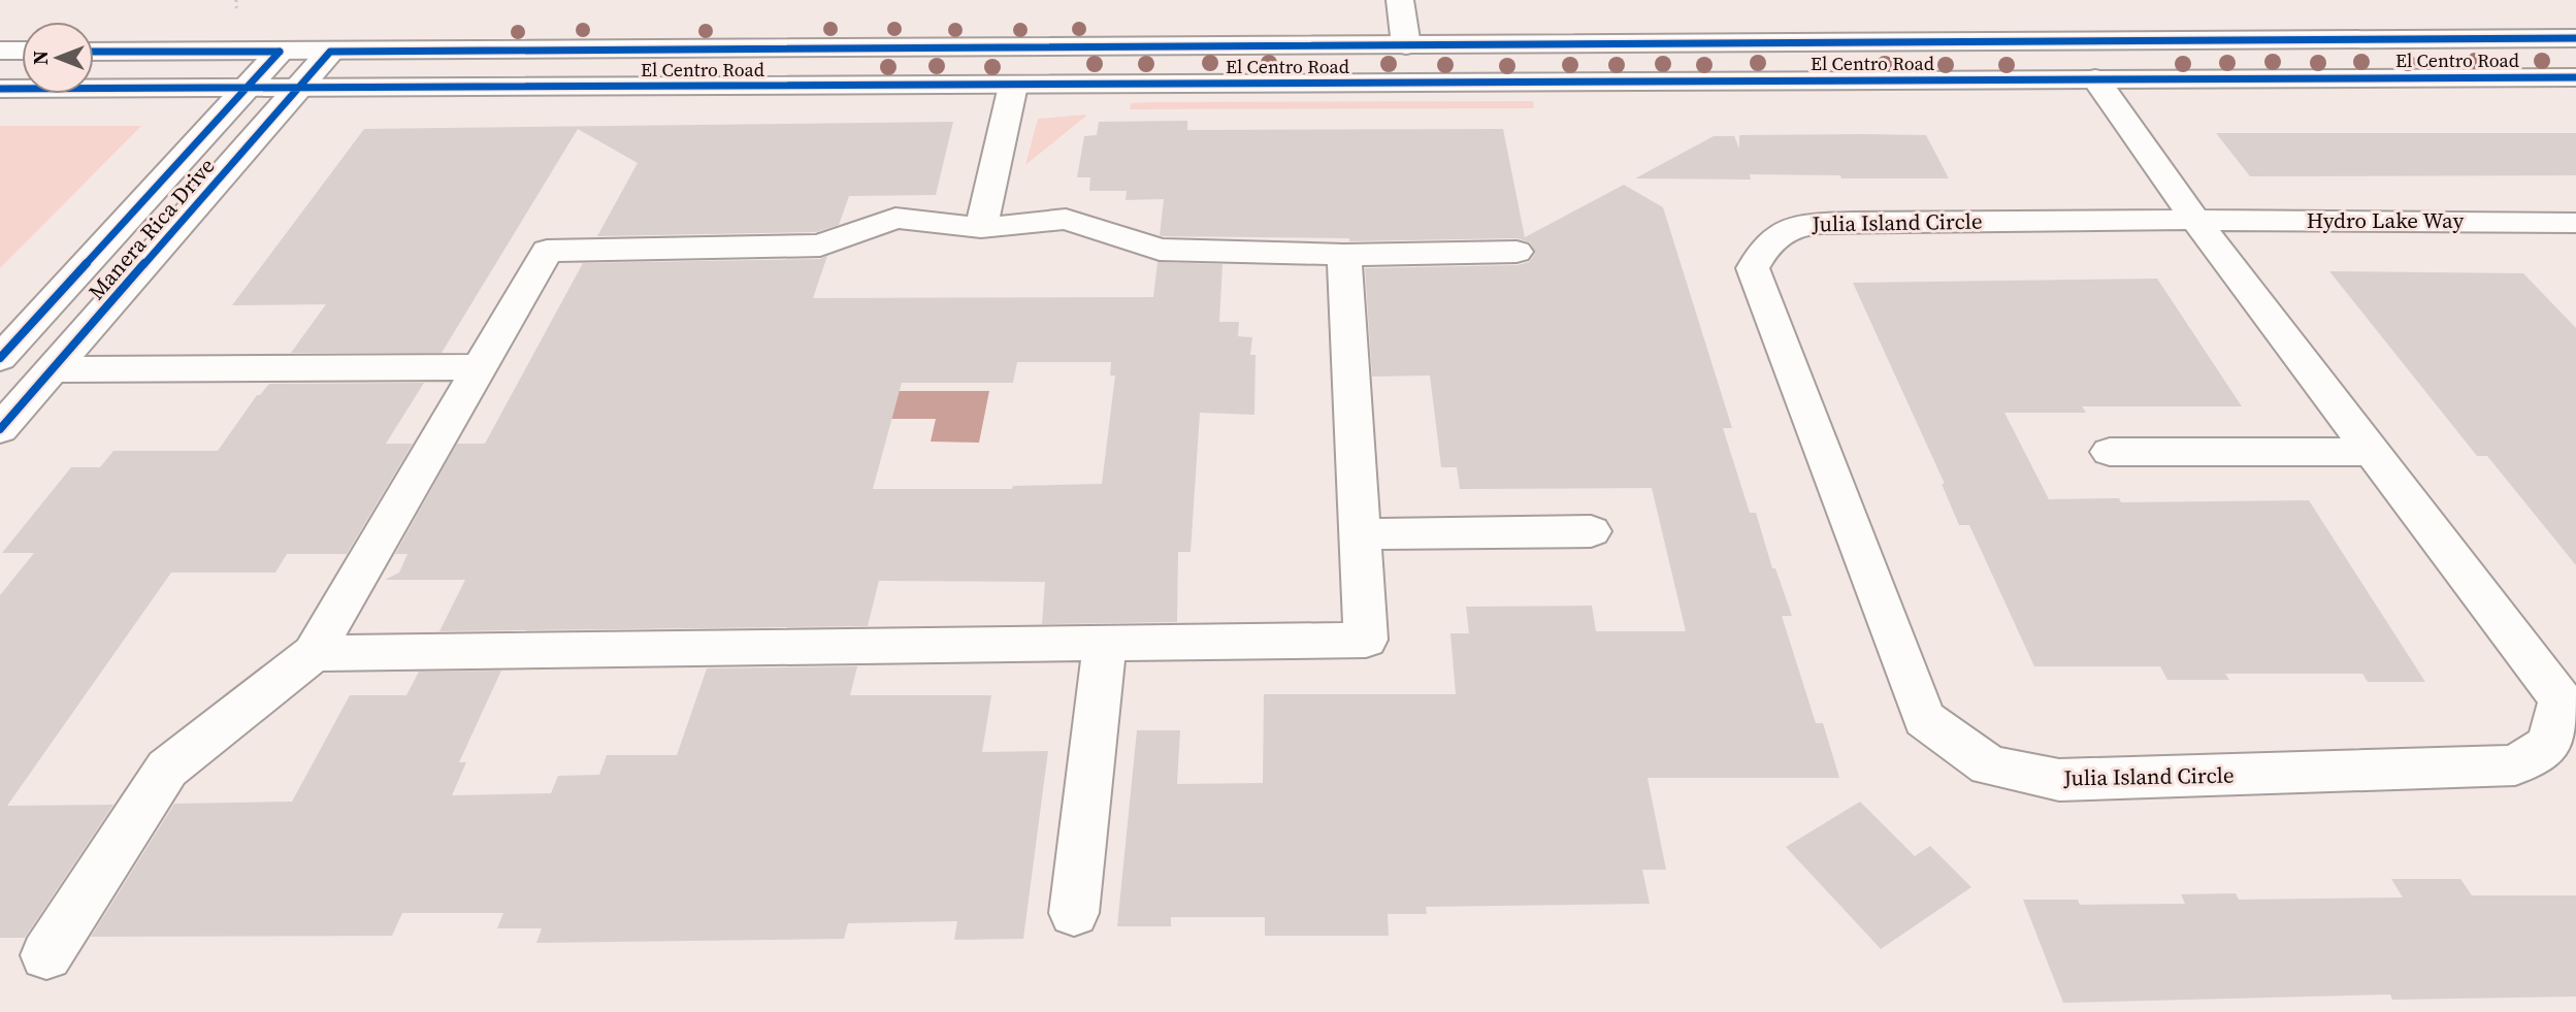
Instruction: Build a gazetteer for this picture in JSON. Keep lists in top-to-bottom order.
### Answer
{
  "streets": {
    "main road": [
      "El Centro Road",
      "Hydro Lake Way",
      "Julia Island Circle",
      "Manera Rica Drive"
    ]
  },
  "crossings": [
    ["El Centro Road", "Julia Island Circle"],
    ["El Centro Road", "Manera Rica Drive"],
    ["Hydro Lake Way", "Julia Island Circle"]
  ],
  "north": "left"
}
